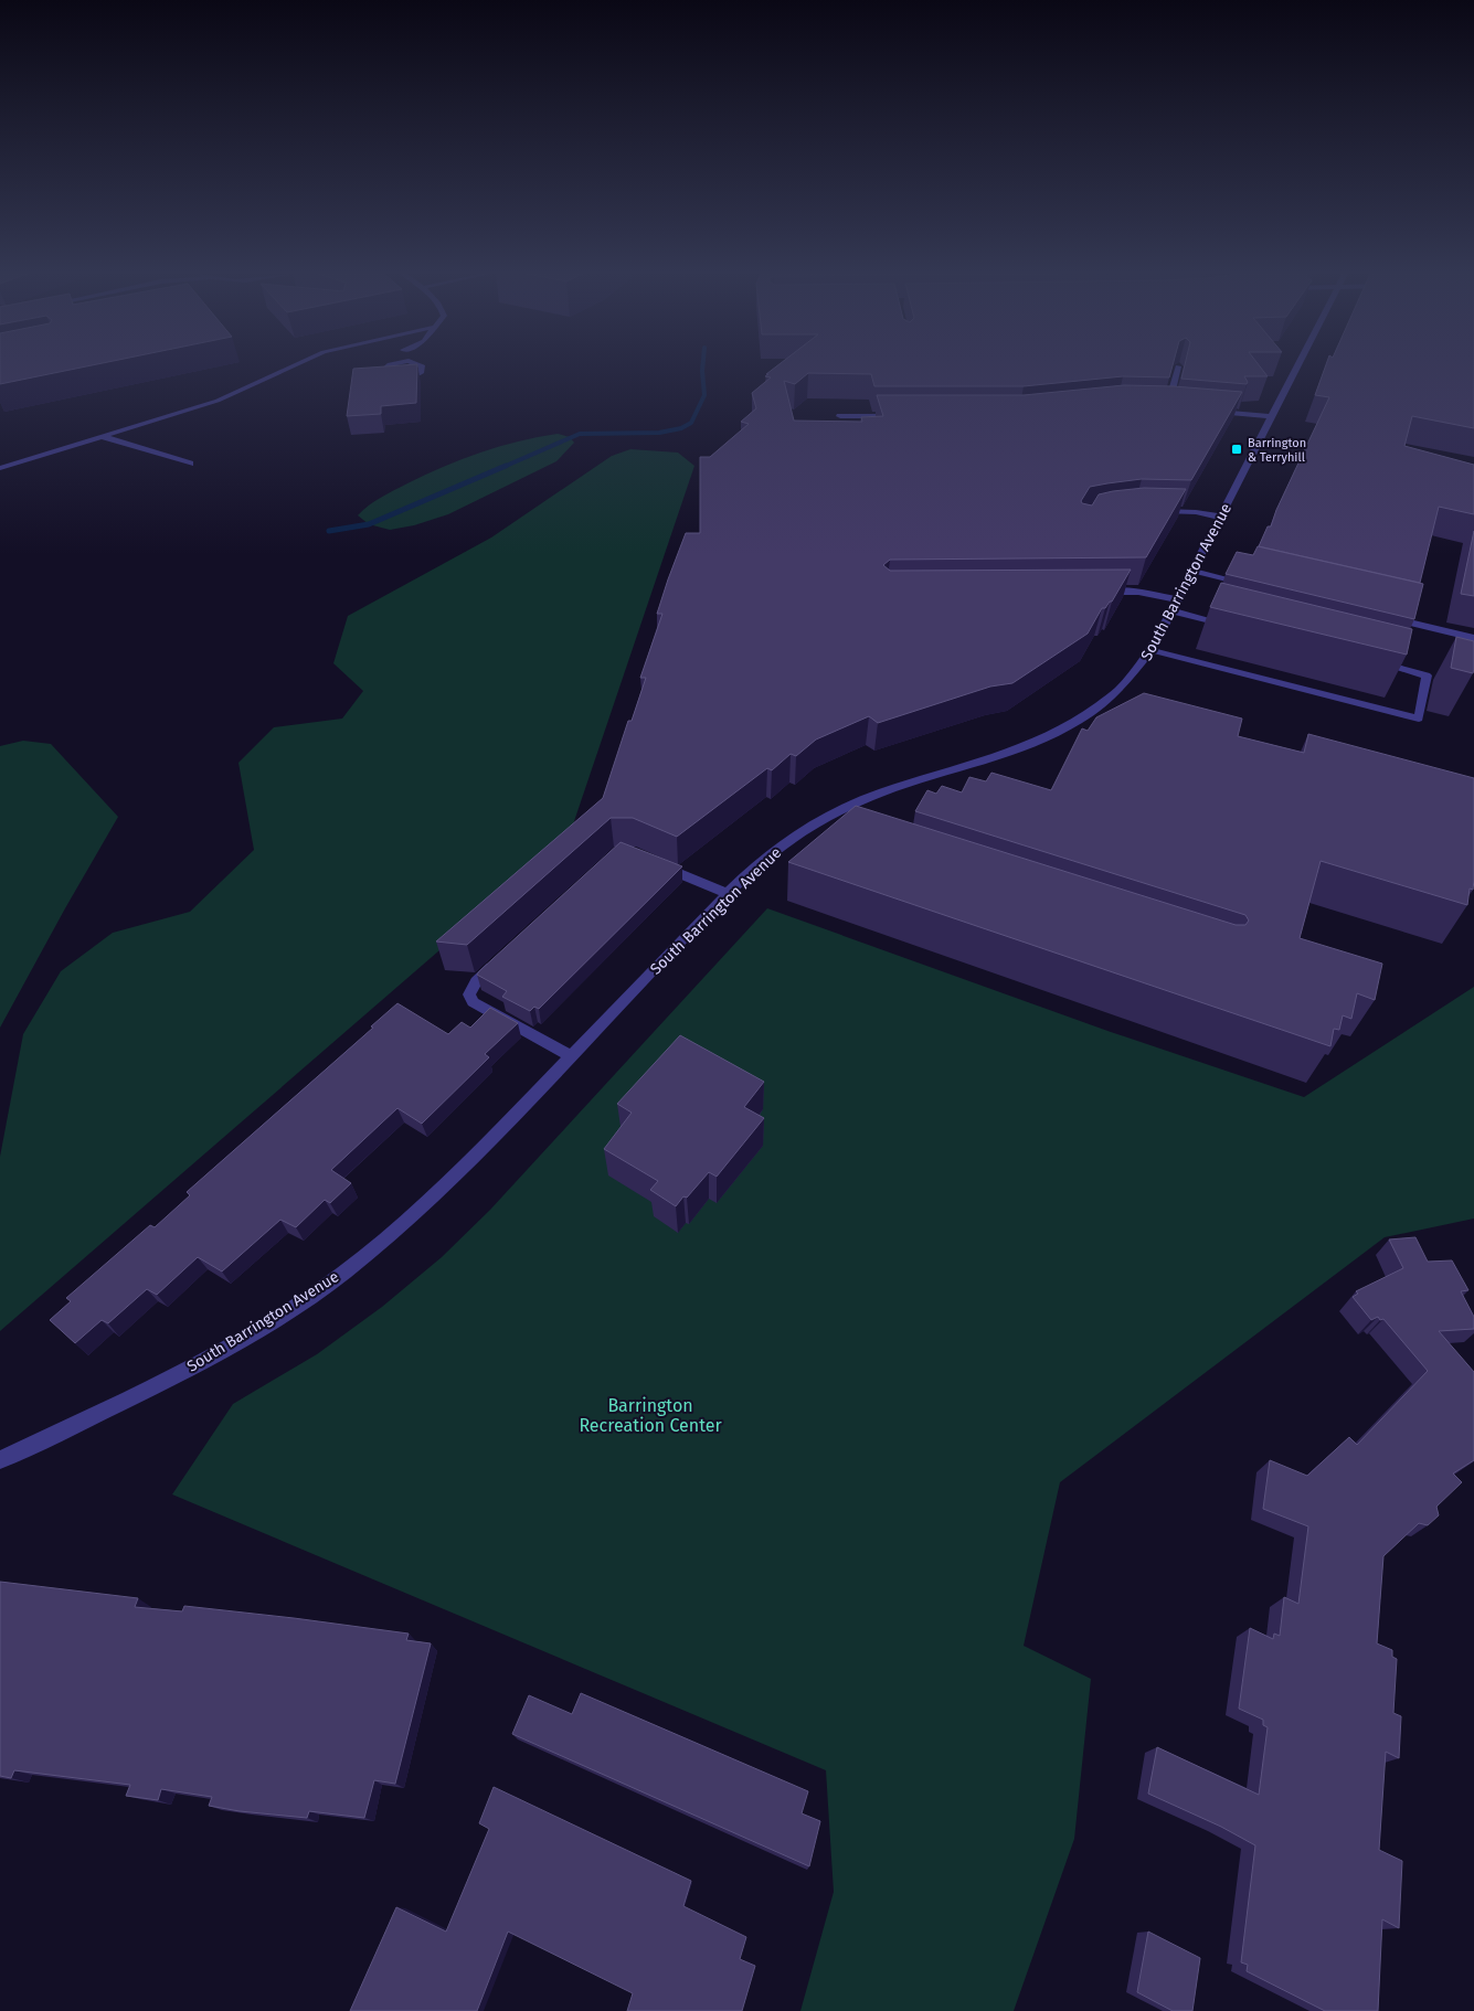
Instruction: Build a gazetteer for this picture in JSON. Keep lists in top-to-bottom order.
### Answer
{
  "streets": {
    "street": ["South Barrington Avenue"]
  },
  "parks": ["Barrington Recreation Center"],
  "places": {
    "transit": ["Barrington & Terryhill"]
  }
}
